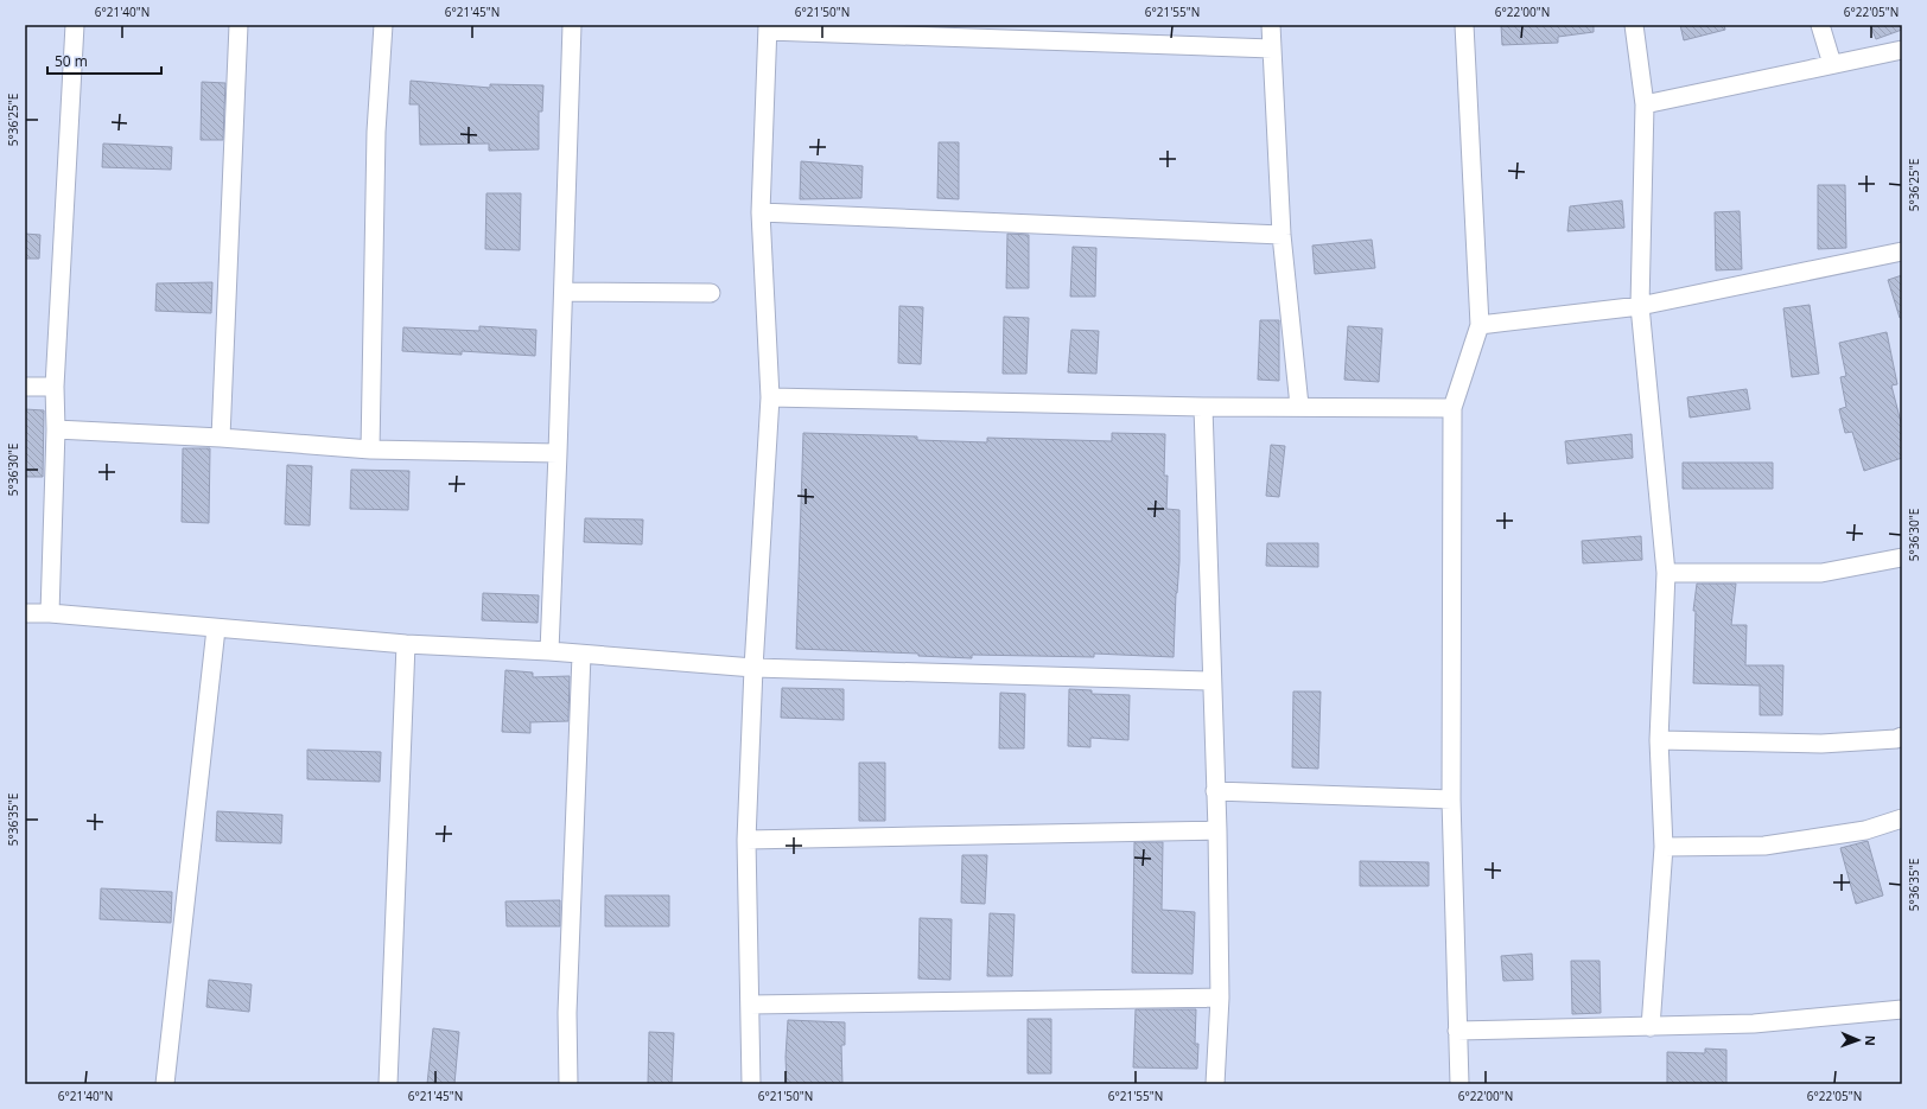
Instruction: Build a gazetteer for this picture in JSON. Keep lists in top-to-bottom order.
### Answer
{
  "scale_bar": "50 m",
  "north": "right",
  "coordinates": [
    "6°21'40\"N",
    "6°21'45\"N",
    "6°21'50\"N",
    "6°21'55\"N",
    "6°22'00\"N",
    "6°22'05\"N",
    "5°36'25\"E",
    "5°36'30\"E",
    "5°36'35\"E"
  ]
}
